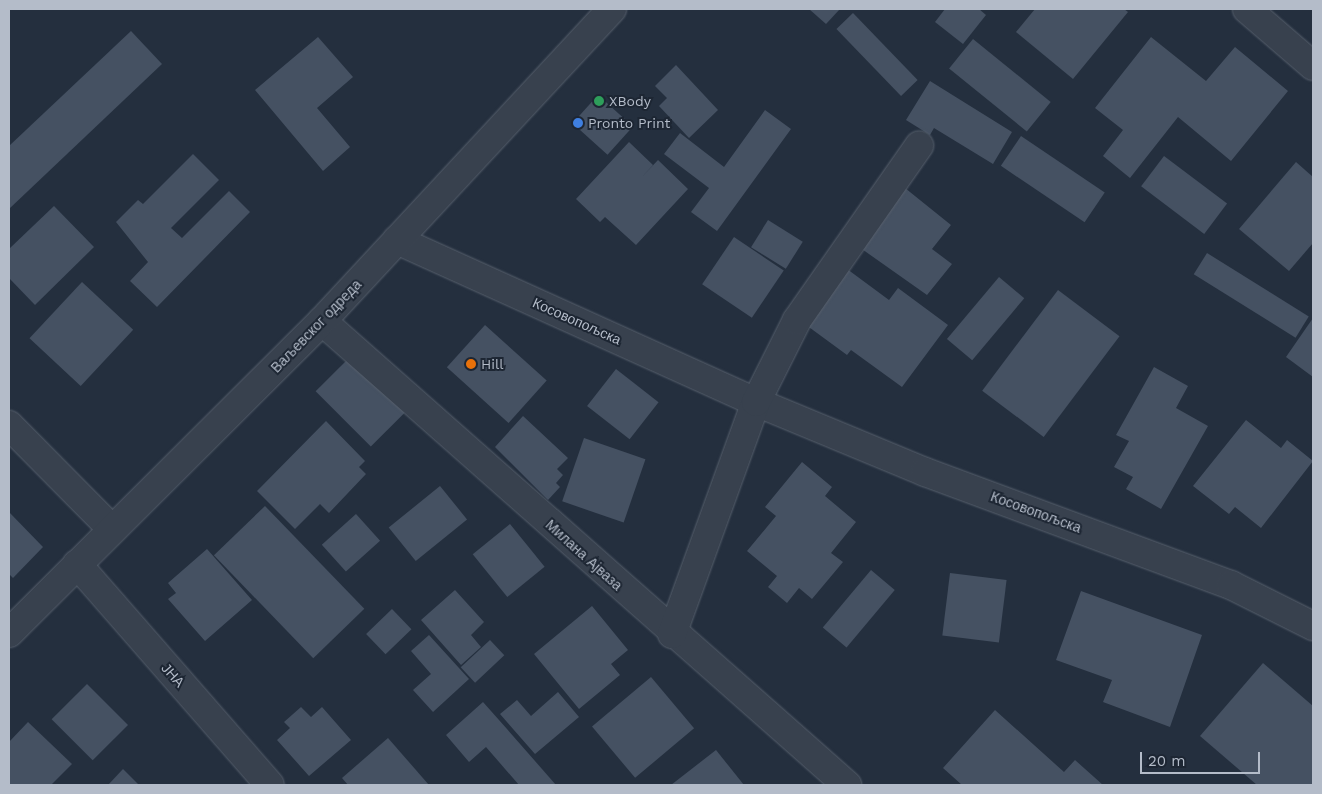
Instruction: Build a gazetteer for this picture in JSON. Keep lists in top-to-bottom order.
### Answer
{
  "streets": {
    "street": [
      "Косовопољска",
      "Ваљевског одреда",
      "Милана Ајваза",
      "ЈНА"
    ]
  },
  "crossings": [
    ["Косовопољска", "Ваљевског одреда"],
    ["Ваљевског одреда", "Милана Ајваза"],
    ["Ваљевског одреда", "ЈНА"]
  ],
  "places": ["XBody", "Pronto Print", "Hill"],
  "scale_bar": "20 m"
}
